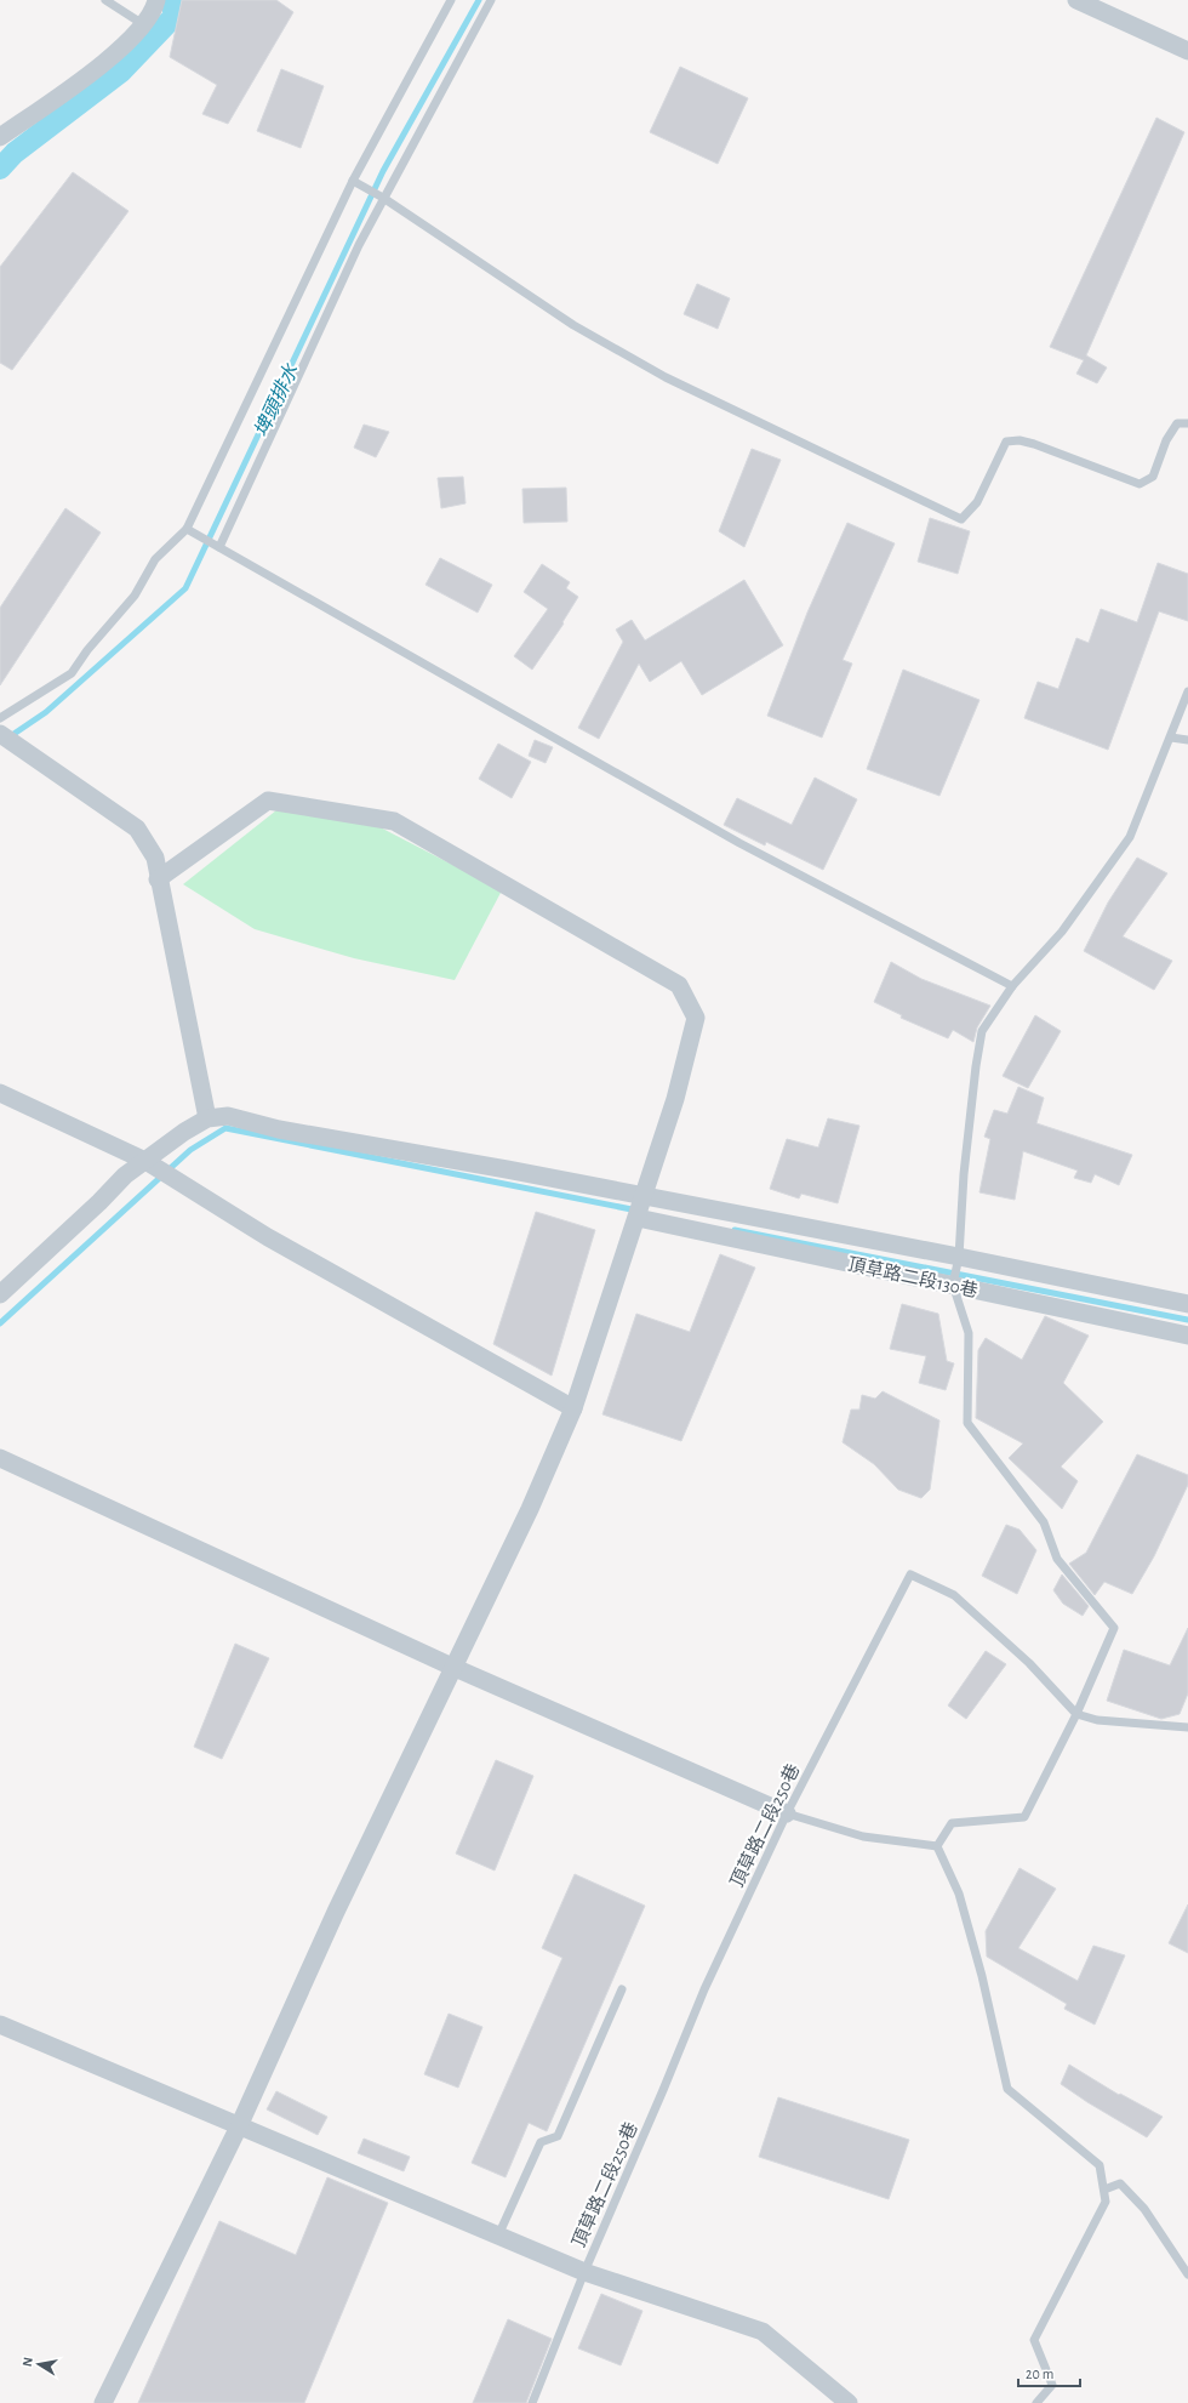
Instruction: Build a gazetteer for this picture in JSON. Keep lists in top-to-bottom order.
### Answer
{
  "streets": {
    "street": ["頂草路二段130巷"],
    "lane": ["頂草路二段250巷"]
  },
  "water": ["埤頭排水"],
  "scale_bar": "20 m",
  "north": "left"
}
